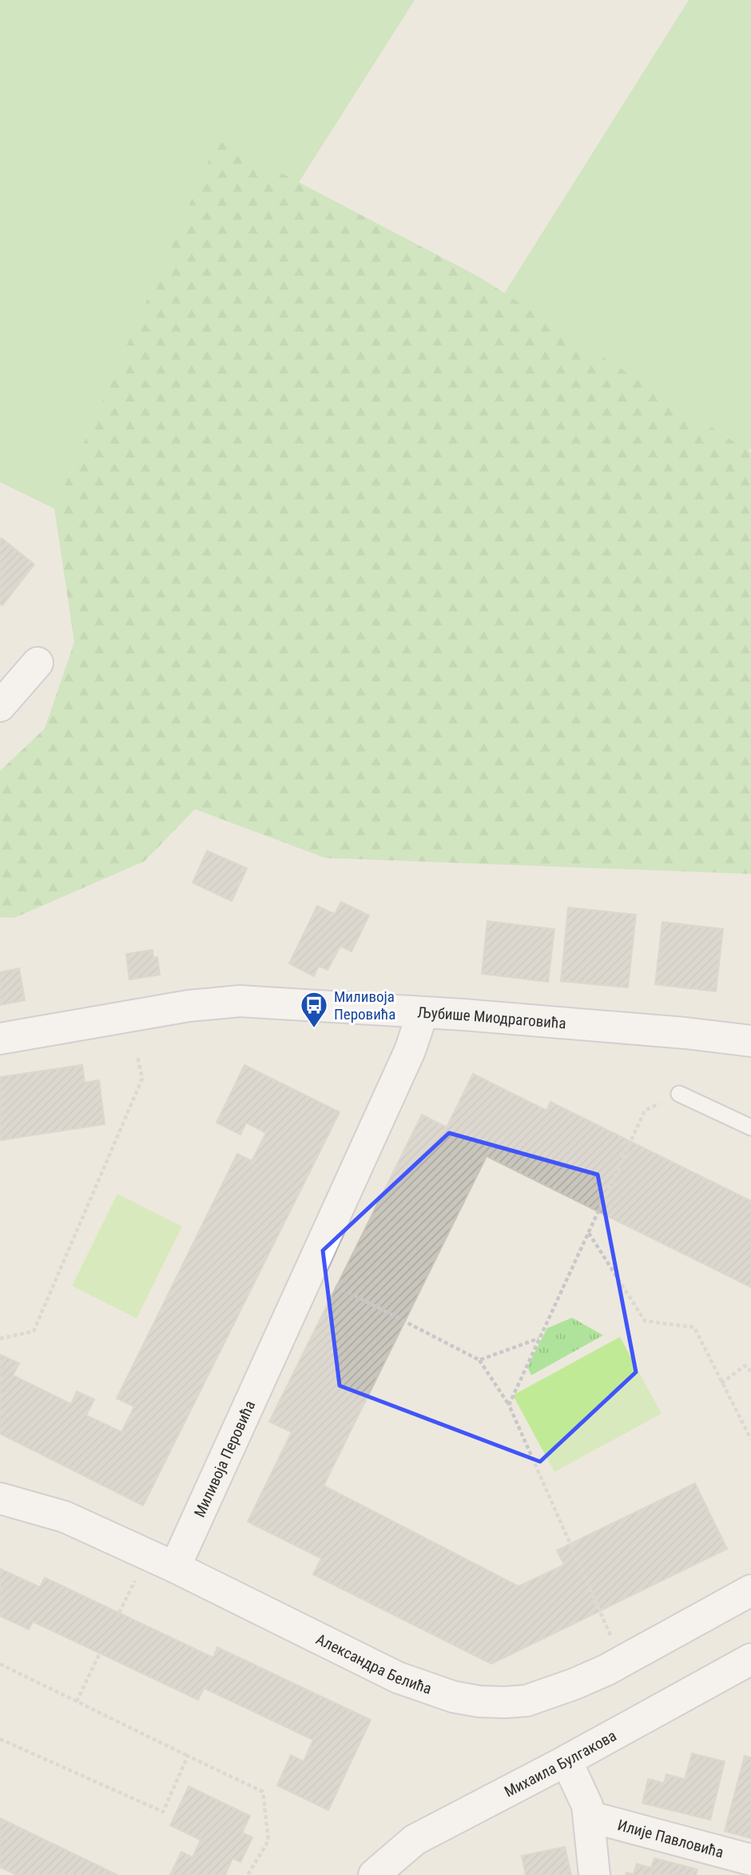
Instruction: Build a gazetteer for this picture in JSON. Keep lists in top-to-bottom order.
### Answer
{
  "streets": {
    "street": [
      "Љубише Миодраговића",
      "Миливоја Перовића",
      "Александра Белића",
      "Михаила Булгакова",
      "Илије Павловића"
    ]
  },
  "crossings": [
    ["Љубише Миодраговића", "Миливоја Перовића"],
    ["Миливоја Перовића", "Александра Белића"]
  ],
  "places": {
    "bus stop": ["Миливоја Перовића"]
  }
}
